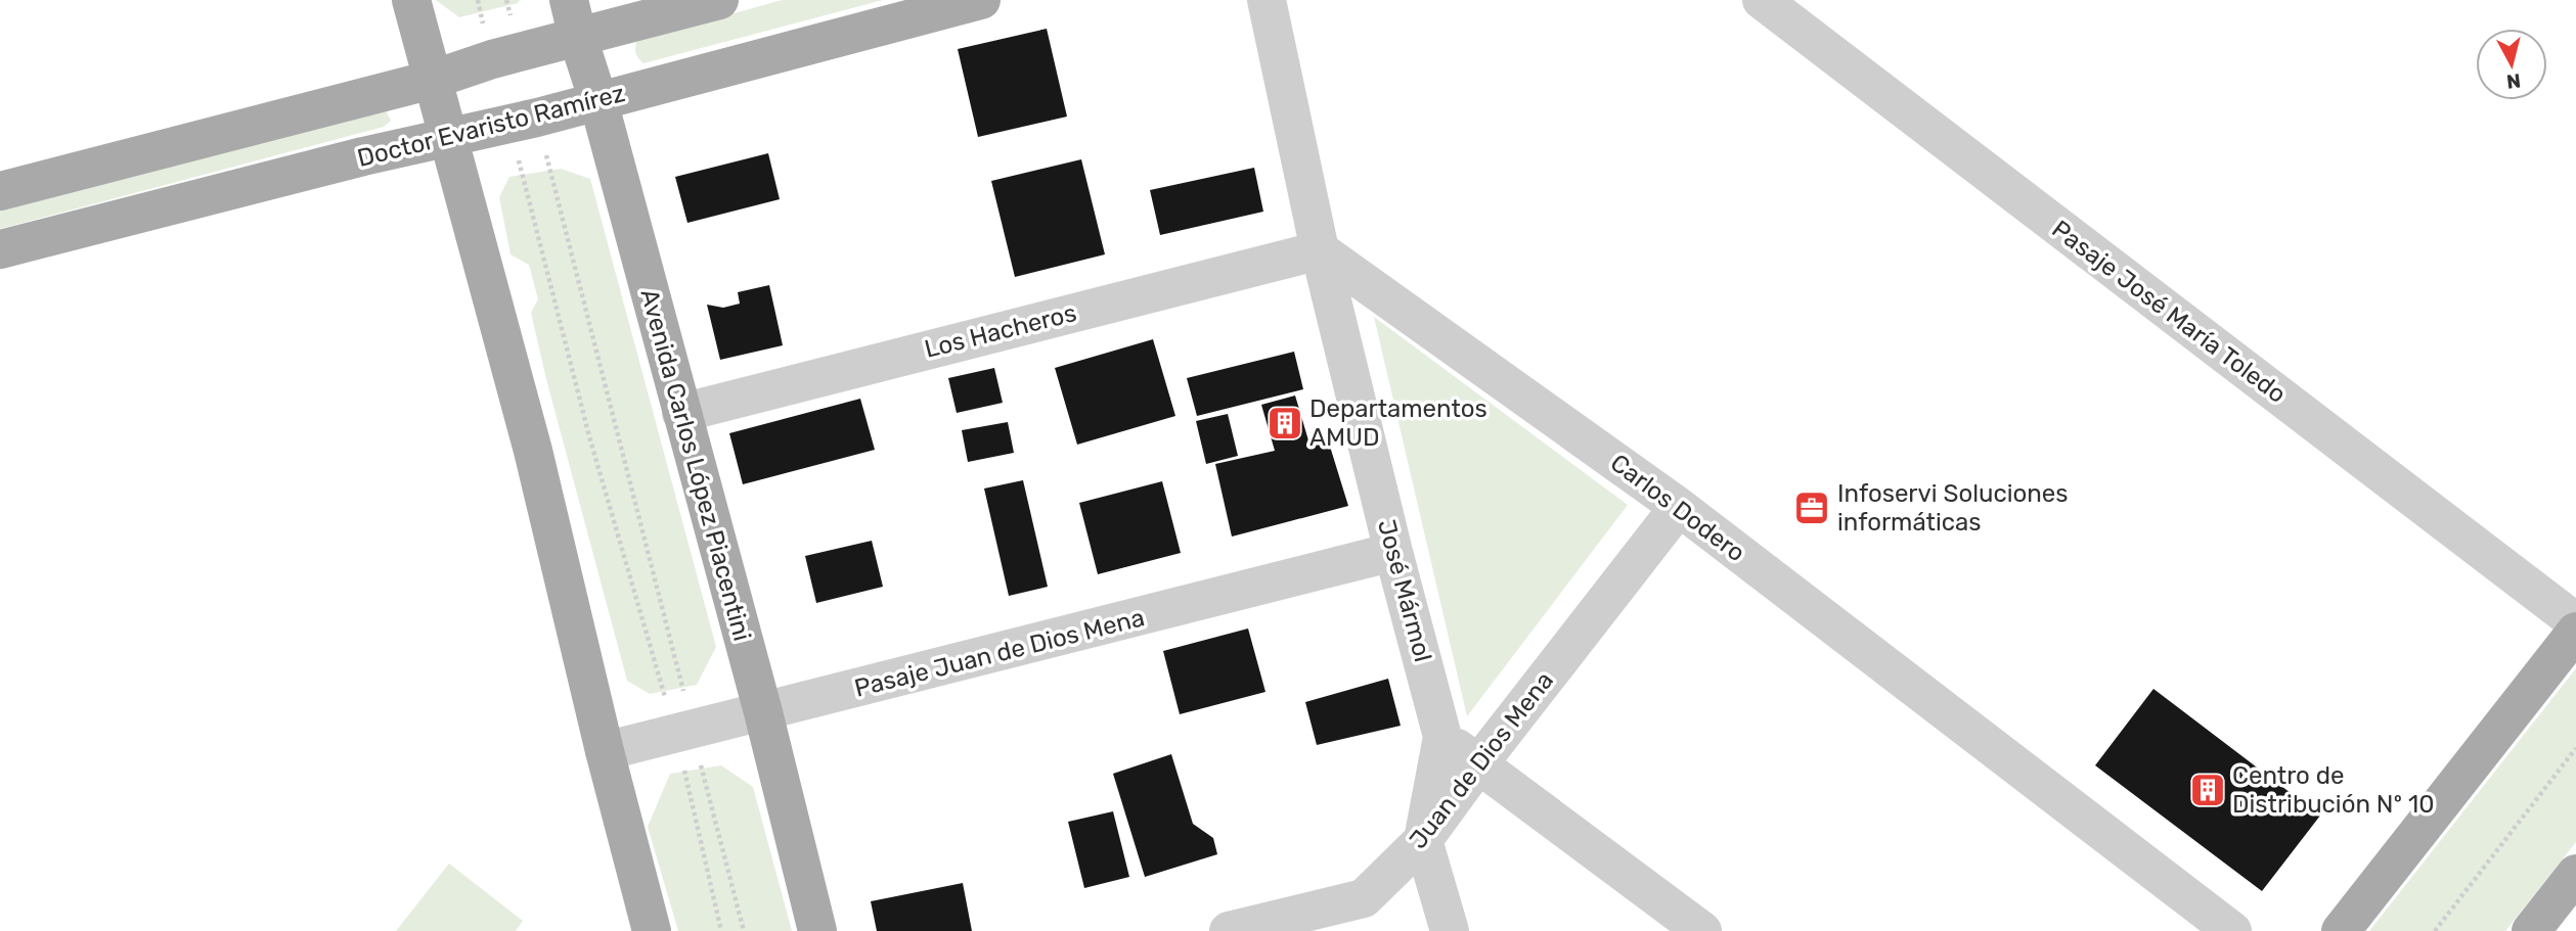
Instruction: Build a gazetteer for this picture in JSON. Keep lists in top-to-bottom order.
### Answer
{
  "streets": {
    "main road": ["Doctor Evaristo Ramírez", "Avenida Carlos López Piacentini"],
    "street": [
      "Pasaje José María Toledo",
      "Los Hacheros",
      "Carlos Dodero",
      "José Mármol",
      "Pasaje Juan de Dios Mena",
      "Juan de Dios Mena"
    ]
  },
  "crossings": [
    ["Doctor Evaristo Ramírez", "Avenida Carlos López Piacentini"],
    ["Los Hacheros", "Avenida Carlos López Piacentini"],
    ["Los Hacheros", "Carlos Dodero"],
    ["Los Hacheros", "José Mármol"],
    ["Avenida Carlos López Piacentini", "Pasaje Juan de Dios Mena"],
    ["Carlos Dodero", "José Mármol"],
    ["Carlos Dodero", "Juan de Dios Mena"],
    ["José Mármol", "Pasaje Juan de Dios Mena"],
    ["José Mármol", "Juan de Dios Mena"]
  ],
  "places": {
    "building": ["Departamentos AMUD", "Centro de Distribución Nº 10"],
    "office": ["Infoservi Soluciones informáticas"]
  },
  "north": "bottom"
}
